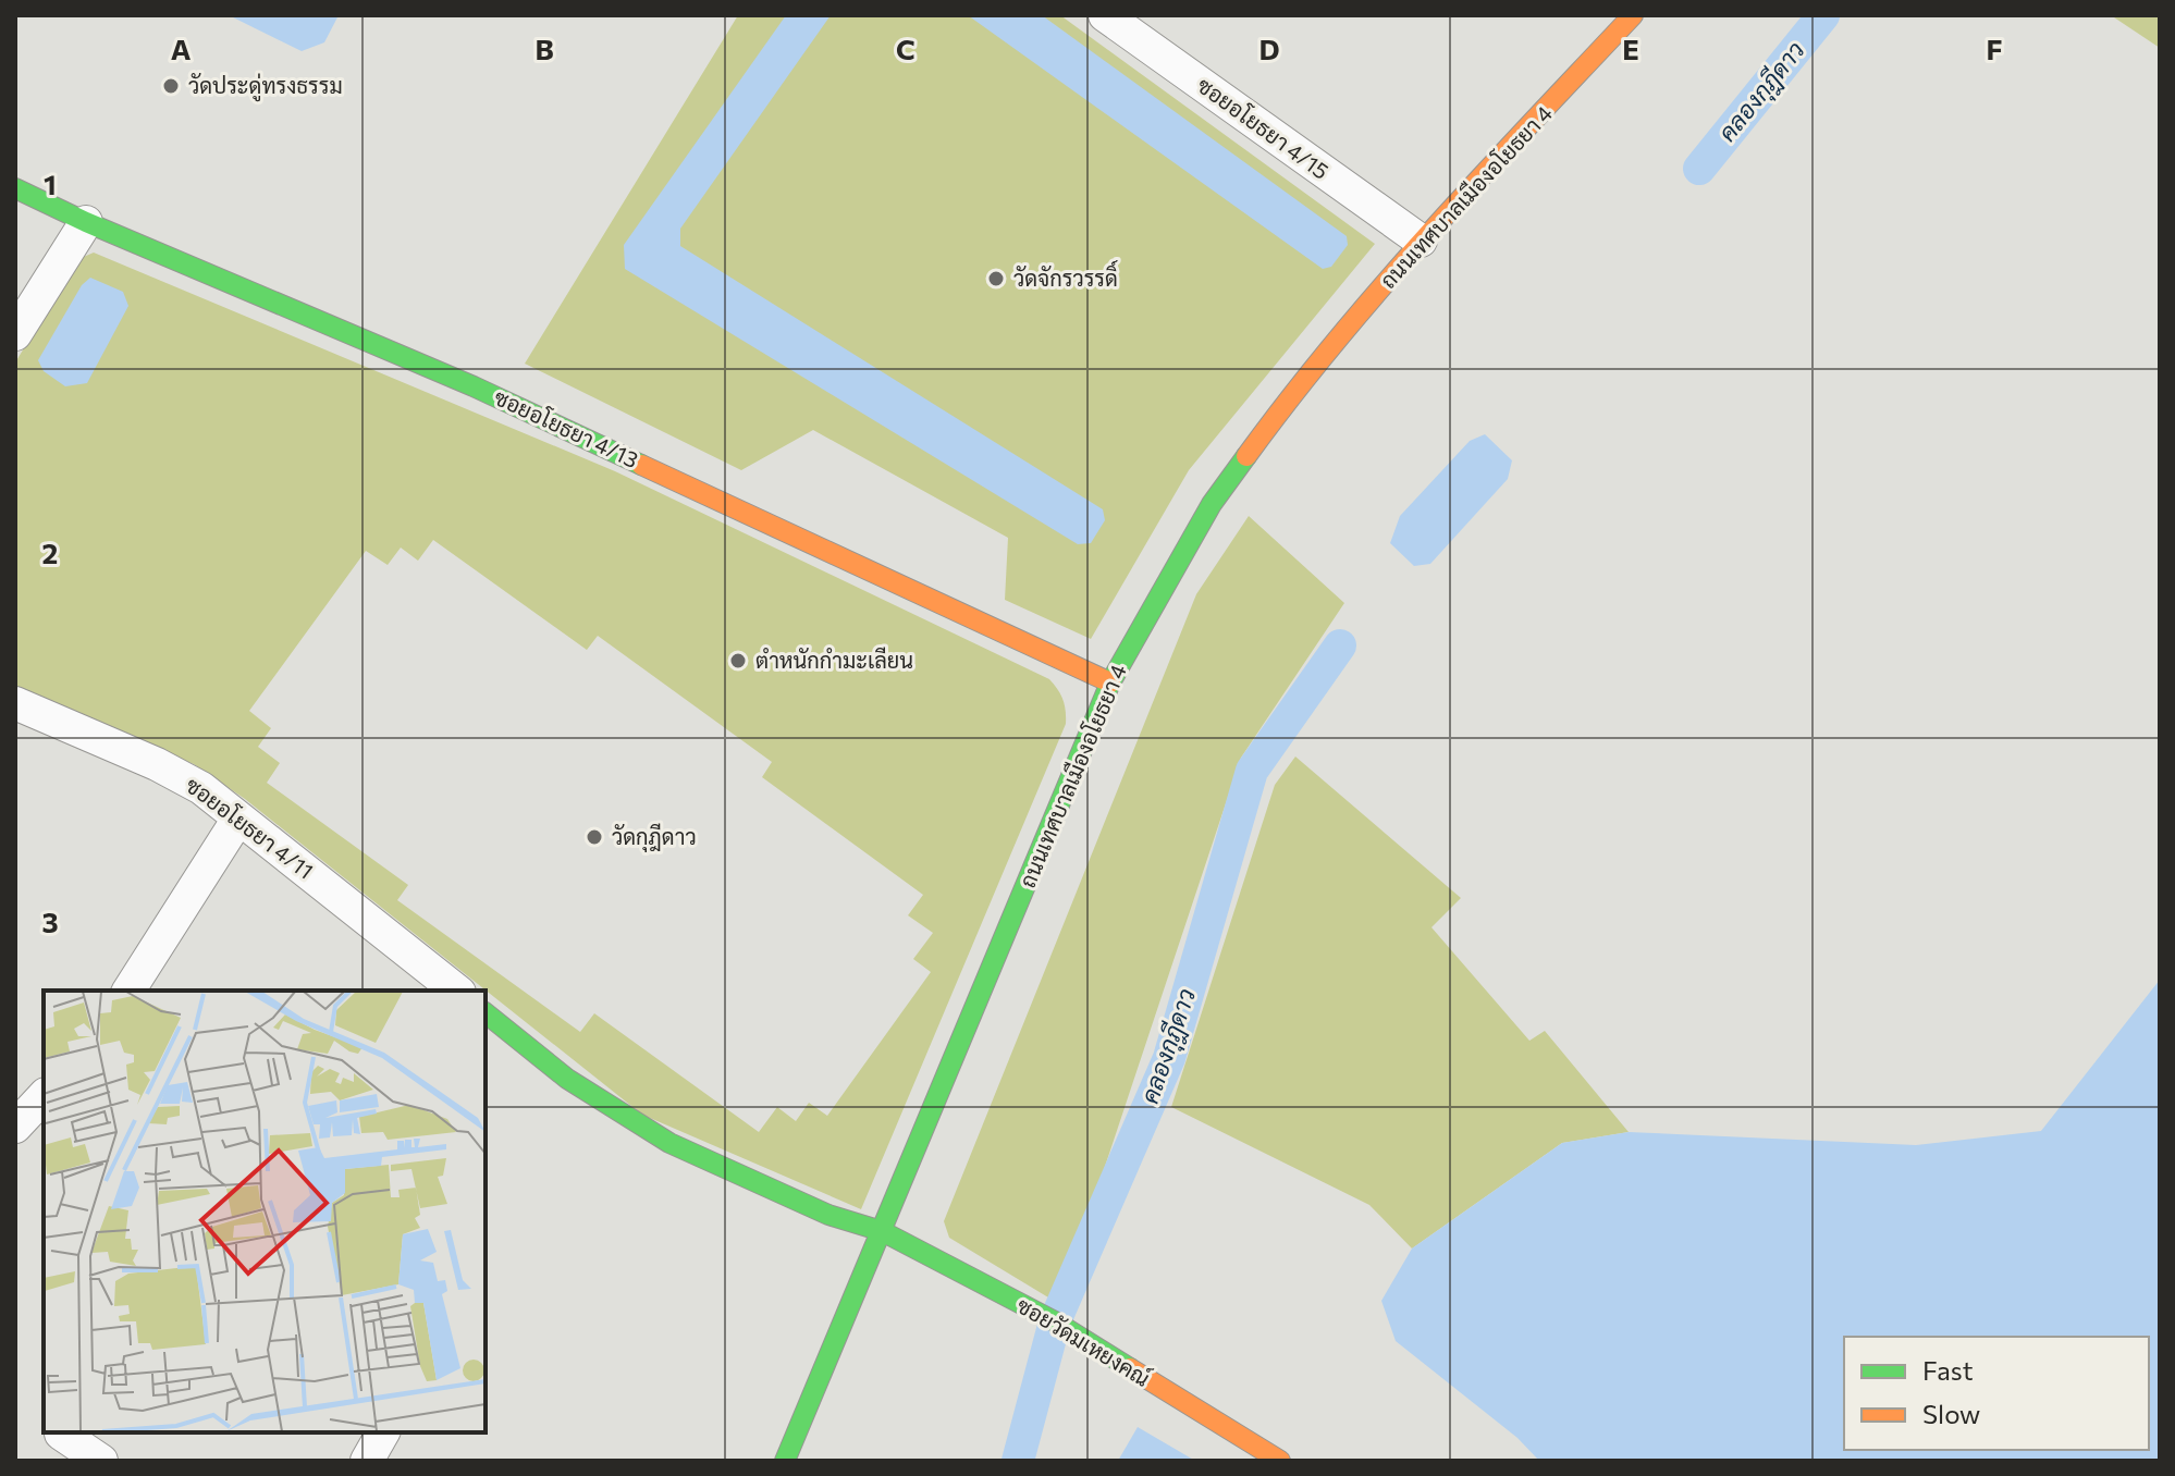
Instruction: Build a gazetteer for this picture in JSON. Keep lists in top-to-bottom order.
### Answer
{
  "streets": {
    "street": [
      "ซอยอโยธยา 4/15",
      "ถนนเทศบาลเมืองอโยธยา 4",
      "ซอยอโยธยา 4/13",
      "ซอยอโยธยา 4/11",
      "ซอยวัดมเหยงคณ์"
    ]
  },
  "crossings": [
    ["ซอยอโยธยา 4/15", "ถนนเทศบาลเมืองอโยธยา 4"],
    ["ถนนเทศบาลเมืองอโยธยา 4", "ซอยอโยธยา 4/13"],
    ["ถนนเทศบาลเมืองอโยธยา 4", "ซอยวัดมเหยงคณ์"]
  ],
  "water": ["คลองกุฎีดาว"],
  "places": [
    "วัดประดู่ทรงธรรม",
    "วัดจักรวรรดิ์",
    "ตำหนักกำมะเลียน",
    "วัดกุฎีดาว"
  ],
  "legend": ["Fast", "Slow"],
  "grid": {
    "columns": [
      "A",
      "B",
      "C",
      "D",
      "E",
      "F"
    ],
    "rows": ["1", "2", "3"]
  }
}
